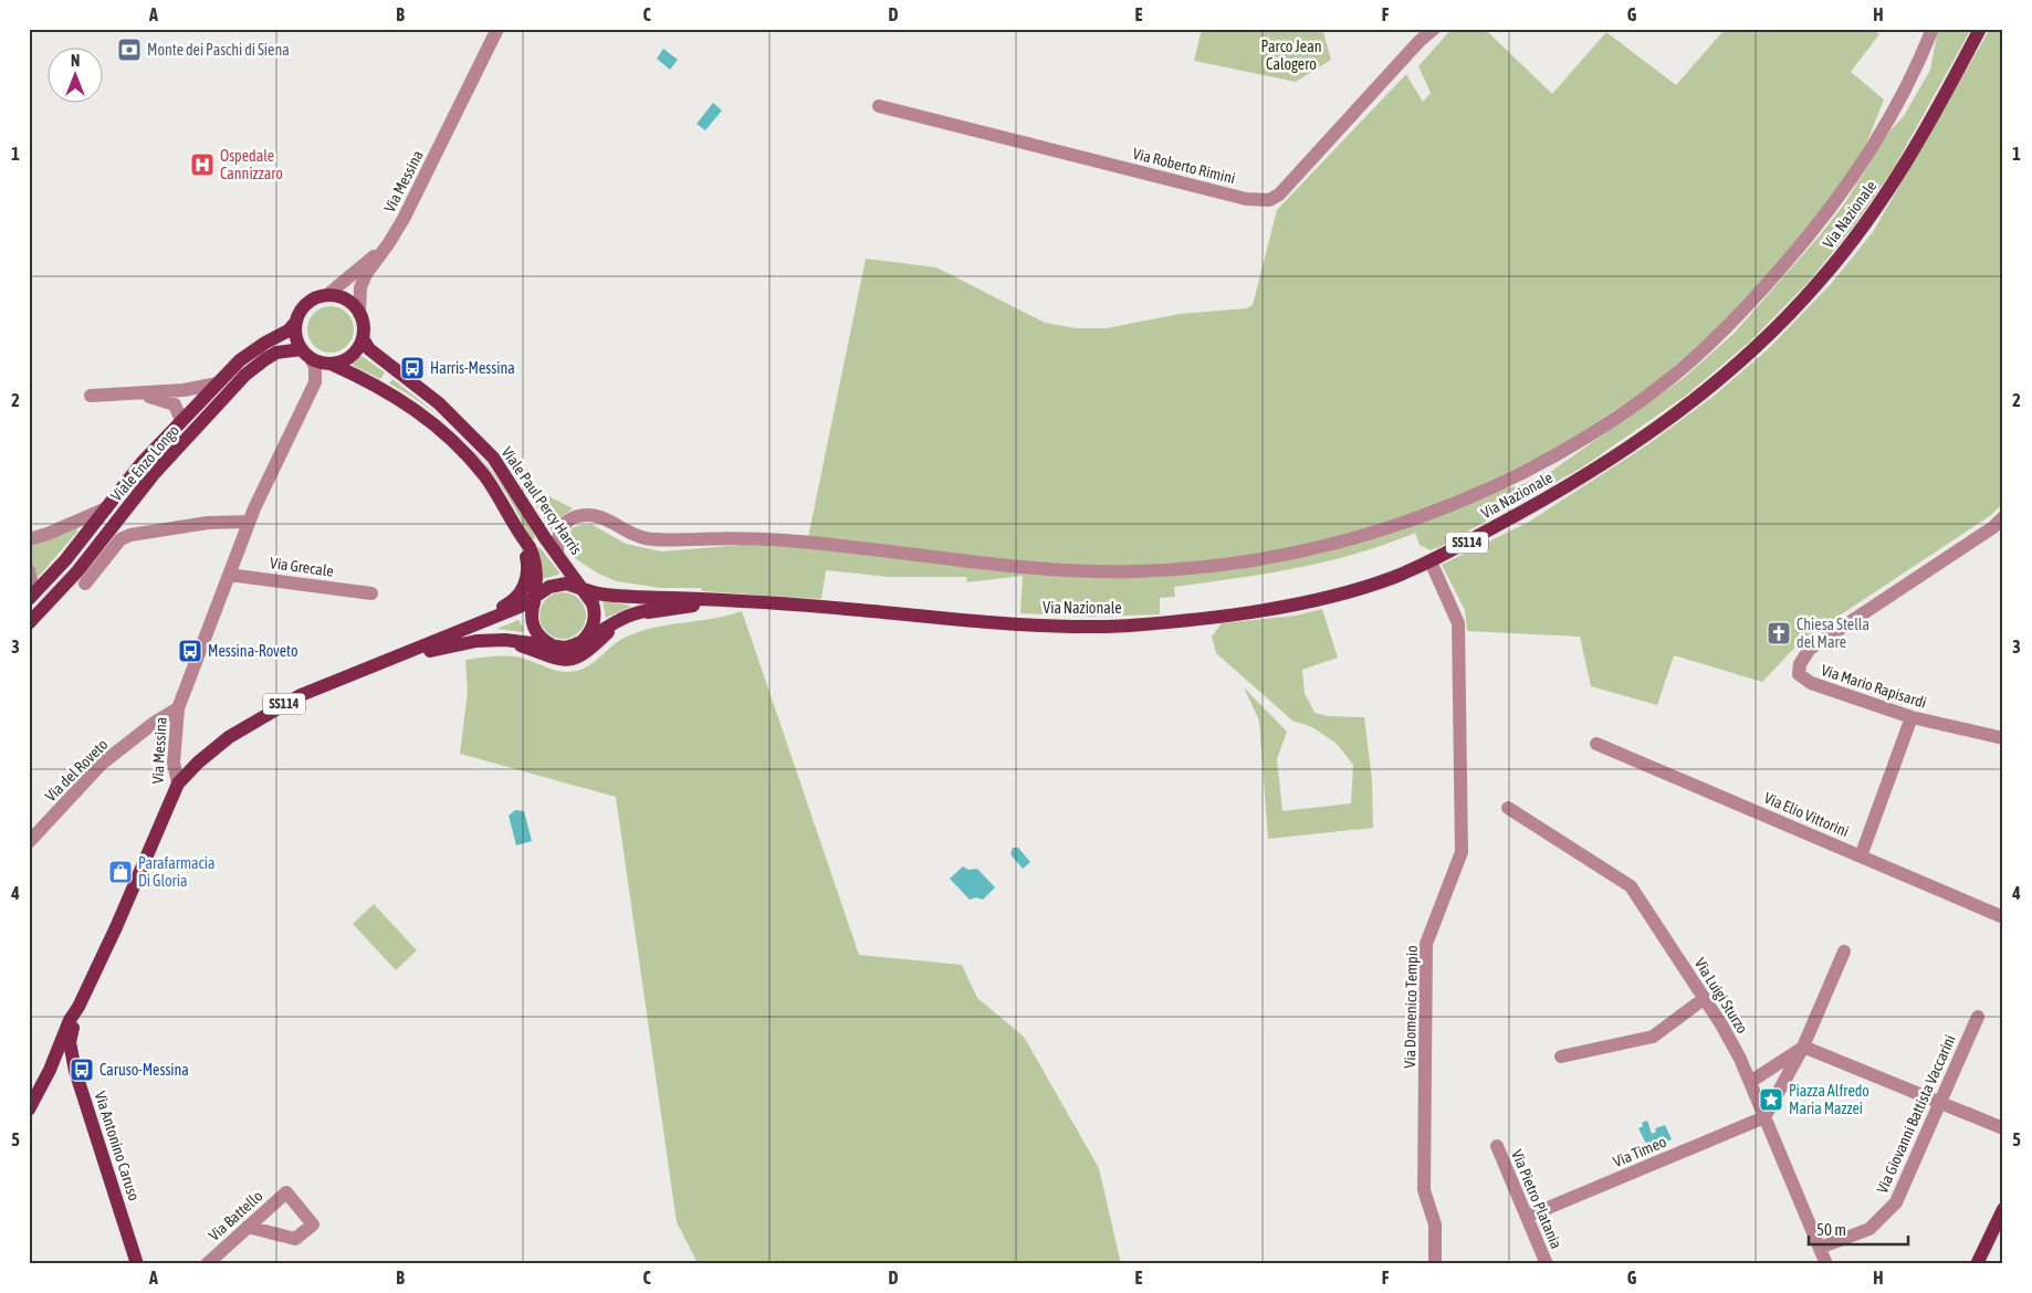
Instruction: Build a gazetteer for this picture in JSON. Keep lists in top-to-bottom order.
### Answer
{
  "streets": {
    "main road": [
      "Via Messina",
      "Via Nazionale",
      "Viale Enzo Longo",
      "Viale Paul Percy Harris",
      "SS114",
      "Via Antonino Caruso"
    ],
    "street": [
      "Via Roberto Rimini",
      "Via Grecale",
      "Via Mario Rapisardi",
      "Via del Roveto",
      "Via Elio Vittorini",
      "Via Luigi Sturzo",
      "Via Domenico Tempio",
      "Via Giovanni Battista Vaccarini",
      "Via Timeo",
      "Via Pietro Platania",
      "Via Battello"
    ]
  },
  "crossings": [
    ["Via Messina", "Viale Enzo Longo"],
    ["Via Messina", "Viale Paul Percy Harris"],
    ["Via Messina", "SS114"],
    ["Via Messina", "Via Grecale"],
    ["Via Messina", "Via del Roveto"],
    ["Via Messina", "Via Antonino Caruso"],
    ["Via Nazionale", "Via Domenico Tempio"],
    ["Viale Enzo Longo", "Viale Paul Percy Harris"],
    ["Via Luigi Sturzo", "Via Giovanni Battista Vaccarini"],
    ["Via Luigi Sturzo", "Via Timeo"],
    ["Via Timeo", "Via Pietro Platania"]
  ],
  "parks": ["Parco Jean Calogero"],
  "places": {
    "bank": ["Monte dei Paschi di Siena"],
    "hospital": ["Ospedale Cannizzaro"],
    "bus stop": ["Harris-Messina", "Messina-Roveto", "Caruso-Messina"],
    "church": ["Chiesa Stella del Mare"],
    "shop": ["Parafarmacia Di Gloria"],
    "place": ["Piazza Alfredo Maria Mazzei"]
  },
  "scale_bar": "50 m",
  "north": "top",
  "grid": {
    "columns": [
      "A",
      "B",
      "C",
      "D",
      "E",
      "F",
      "G",
      "H"
    ],
    "rows": [
      "1",
      "2",
      "3",
      "4",
      "5"
    ]
  }
}
